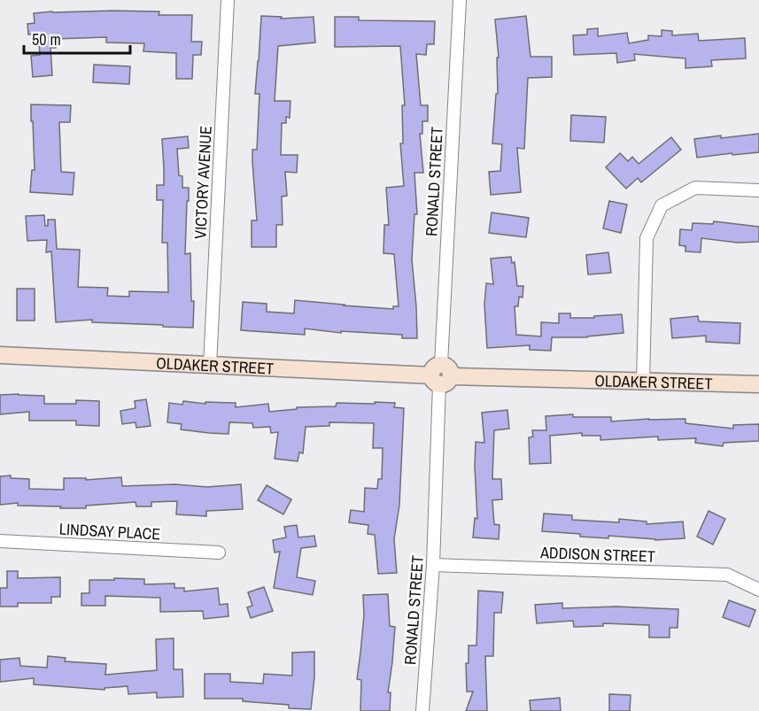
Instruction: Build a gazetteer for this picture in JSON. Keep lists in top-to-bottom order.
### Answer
{
  "streets": {
    "street": [
      "RONALD STREET",
      "VICTORY AVENUE",
      "OLDAKER STREET",
      "LINDSAY PLACE",
      "ADDISON STREET"
    ]
  },
  "crossings": [
    ["RONALD STREET", "OLDAKER STREET"],
    ["RONALD STREET", "ADDISON STREET"],
    ["VICTORY AVENUE", "OLDAKER STREET"]
  ],
  "scale_bar": "50 m"
}
